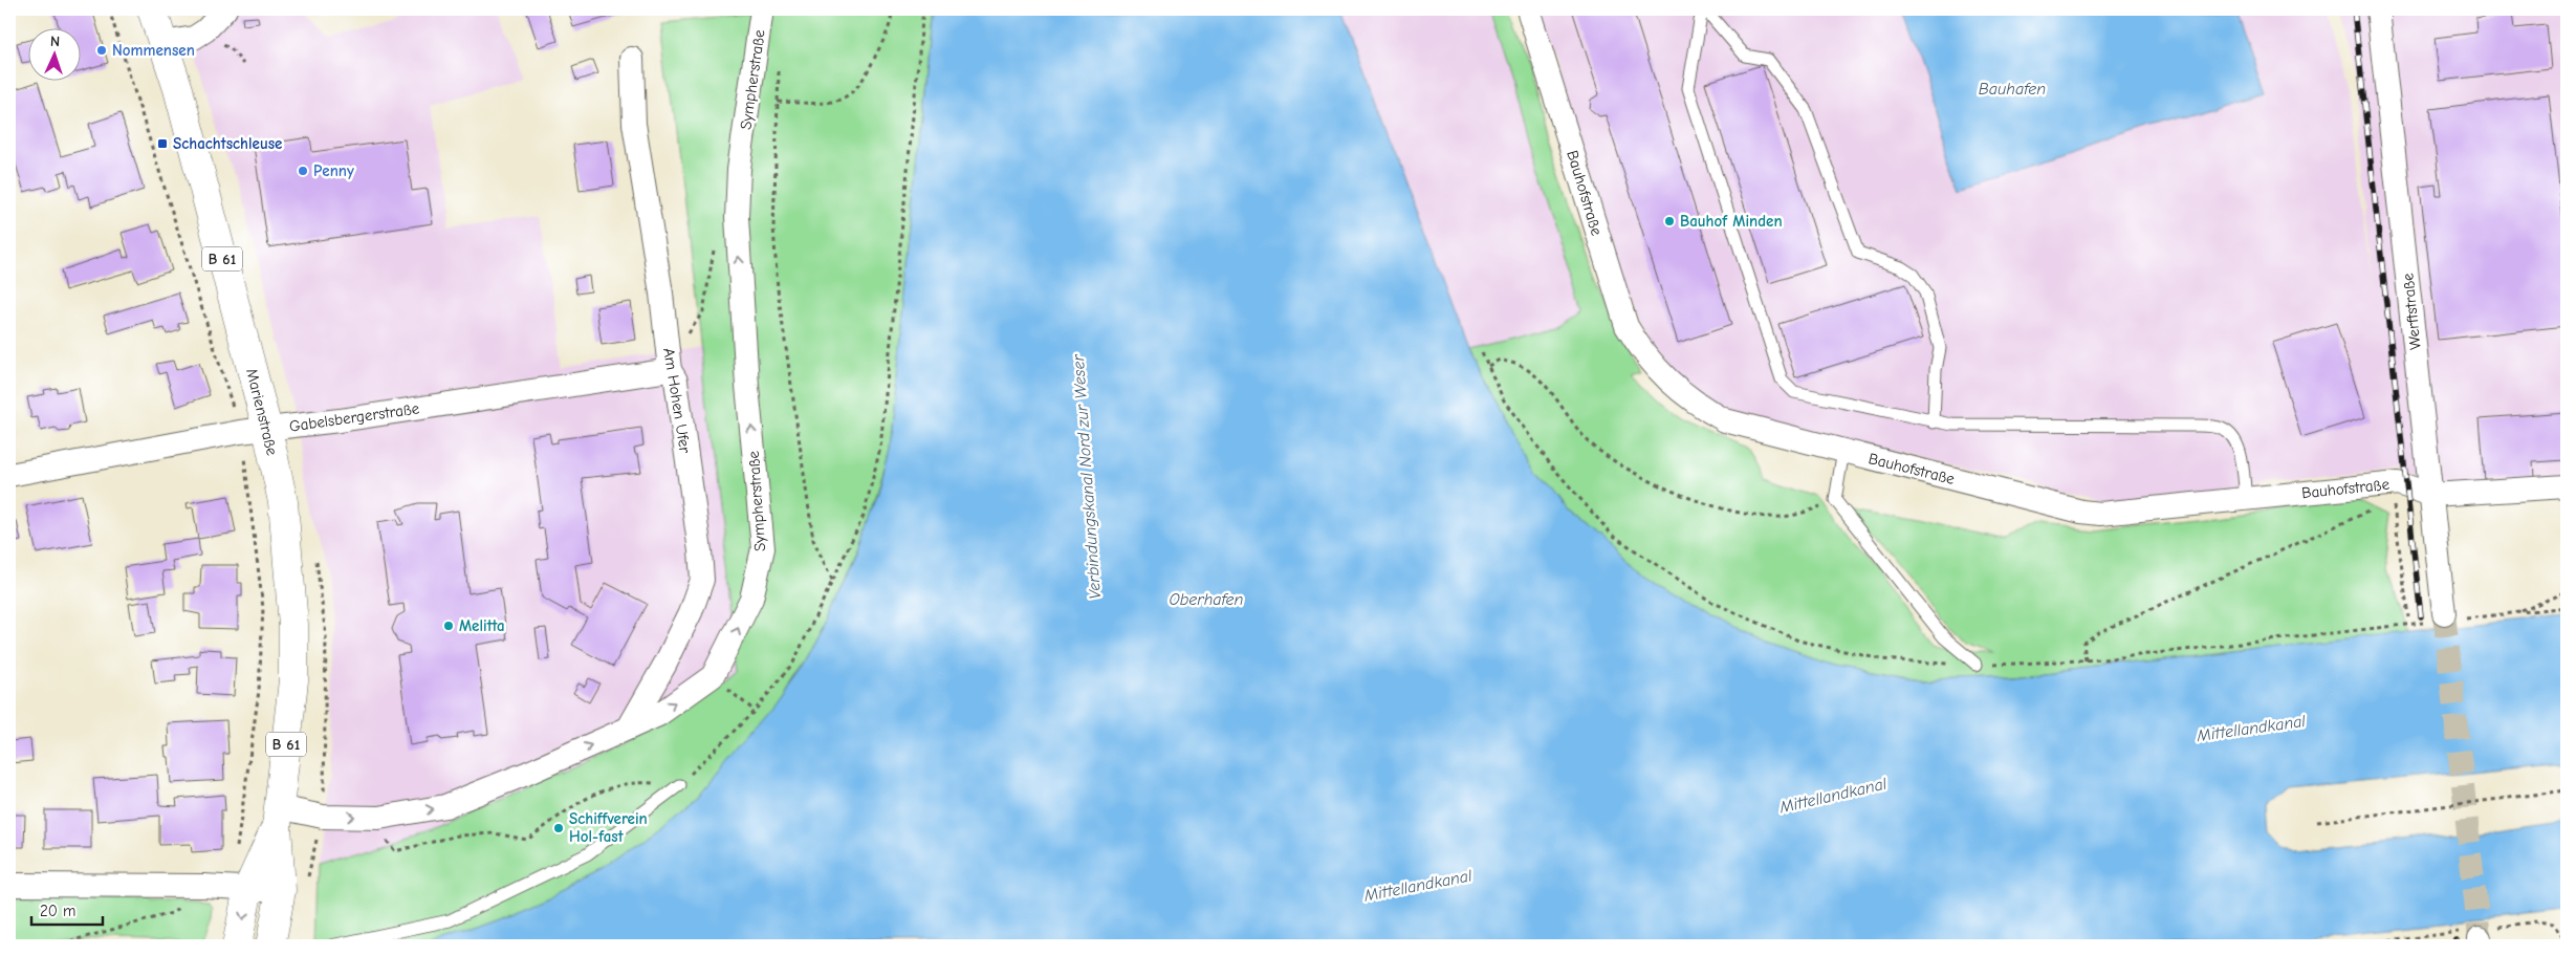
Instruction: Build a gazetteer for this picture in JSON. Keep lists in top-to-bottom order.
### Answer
{
  "streets": {
    "main road": ["B 61", "Marienstraße"],
    "street": [
      "Sympherstraße",
      "Bauhofstraße",
      "Werftstraße",
      "Am Hohen Ufer",
      "Gabelsbergerstraße"
    ]
  },
  "crossings": [
    ["Sympherstraße", "Am Hohen Ufer"],
    ["Sympherstraße", "Marienstraße"],
    ["Bauhofstraße", "Werftstraße"],
    ["Am Hohen Ufer", "Gabelsbergerstraße"],
    ["Marienstraße", "Gabelsbergerstraße"]
  ],
  "one_way": ["Sympherstraße"],
  "water": [
    "Bauhafen",
    "Verbindungskanal Nord zur Weser",
    "Oberhafen",
    "Mittellandkanal"
  ],
  "places": {
    "other": [
      "Nommensen",
      "Penny",
      "Bauhof Minden",
      "Melitta",
      "Schiffverein Hol-fast"
    ],
    "transit": ["Schachtschleuse"]
  },
  "scale_bar": "20 m",
  "north": "top"
}
